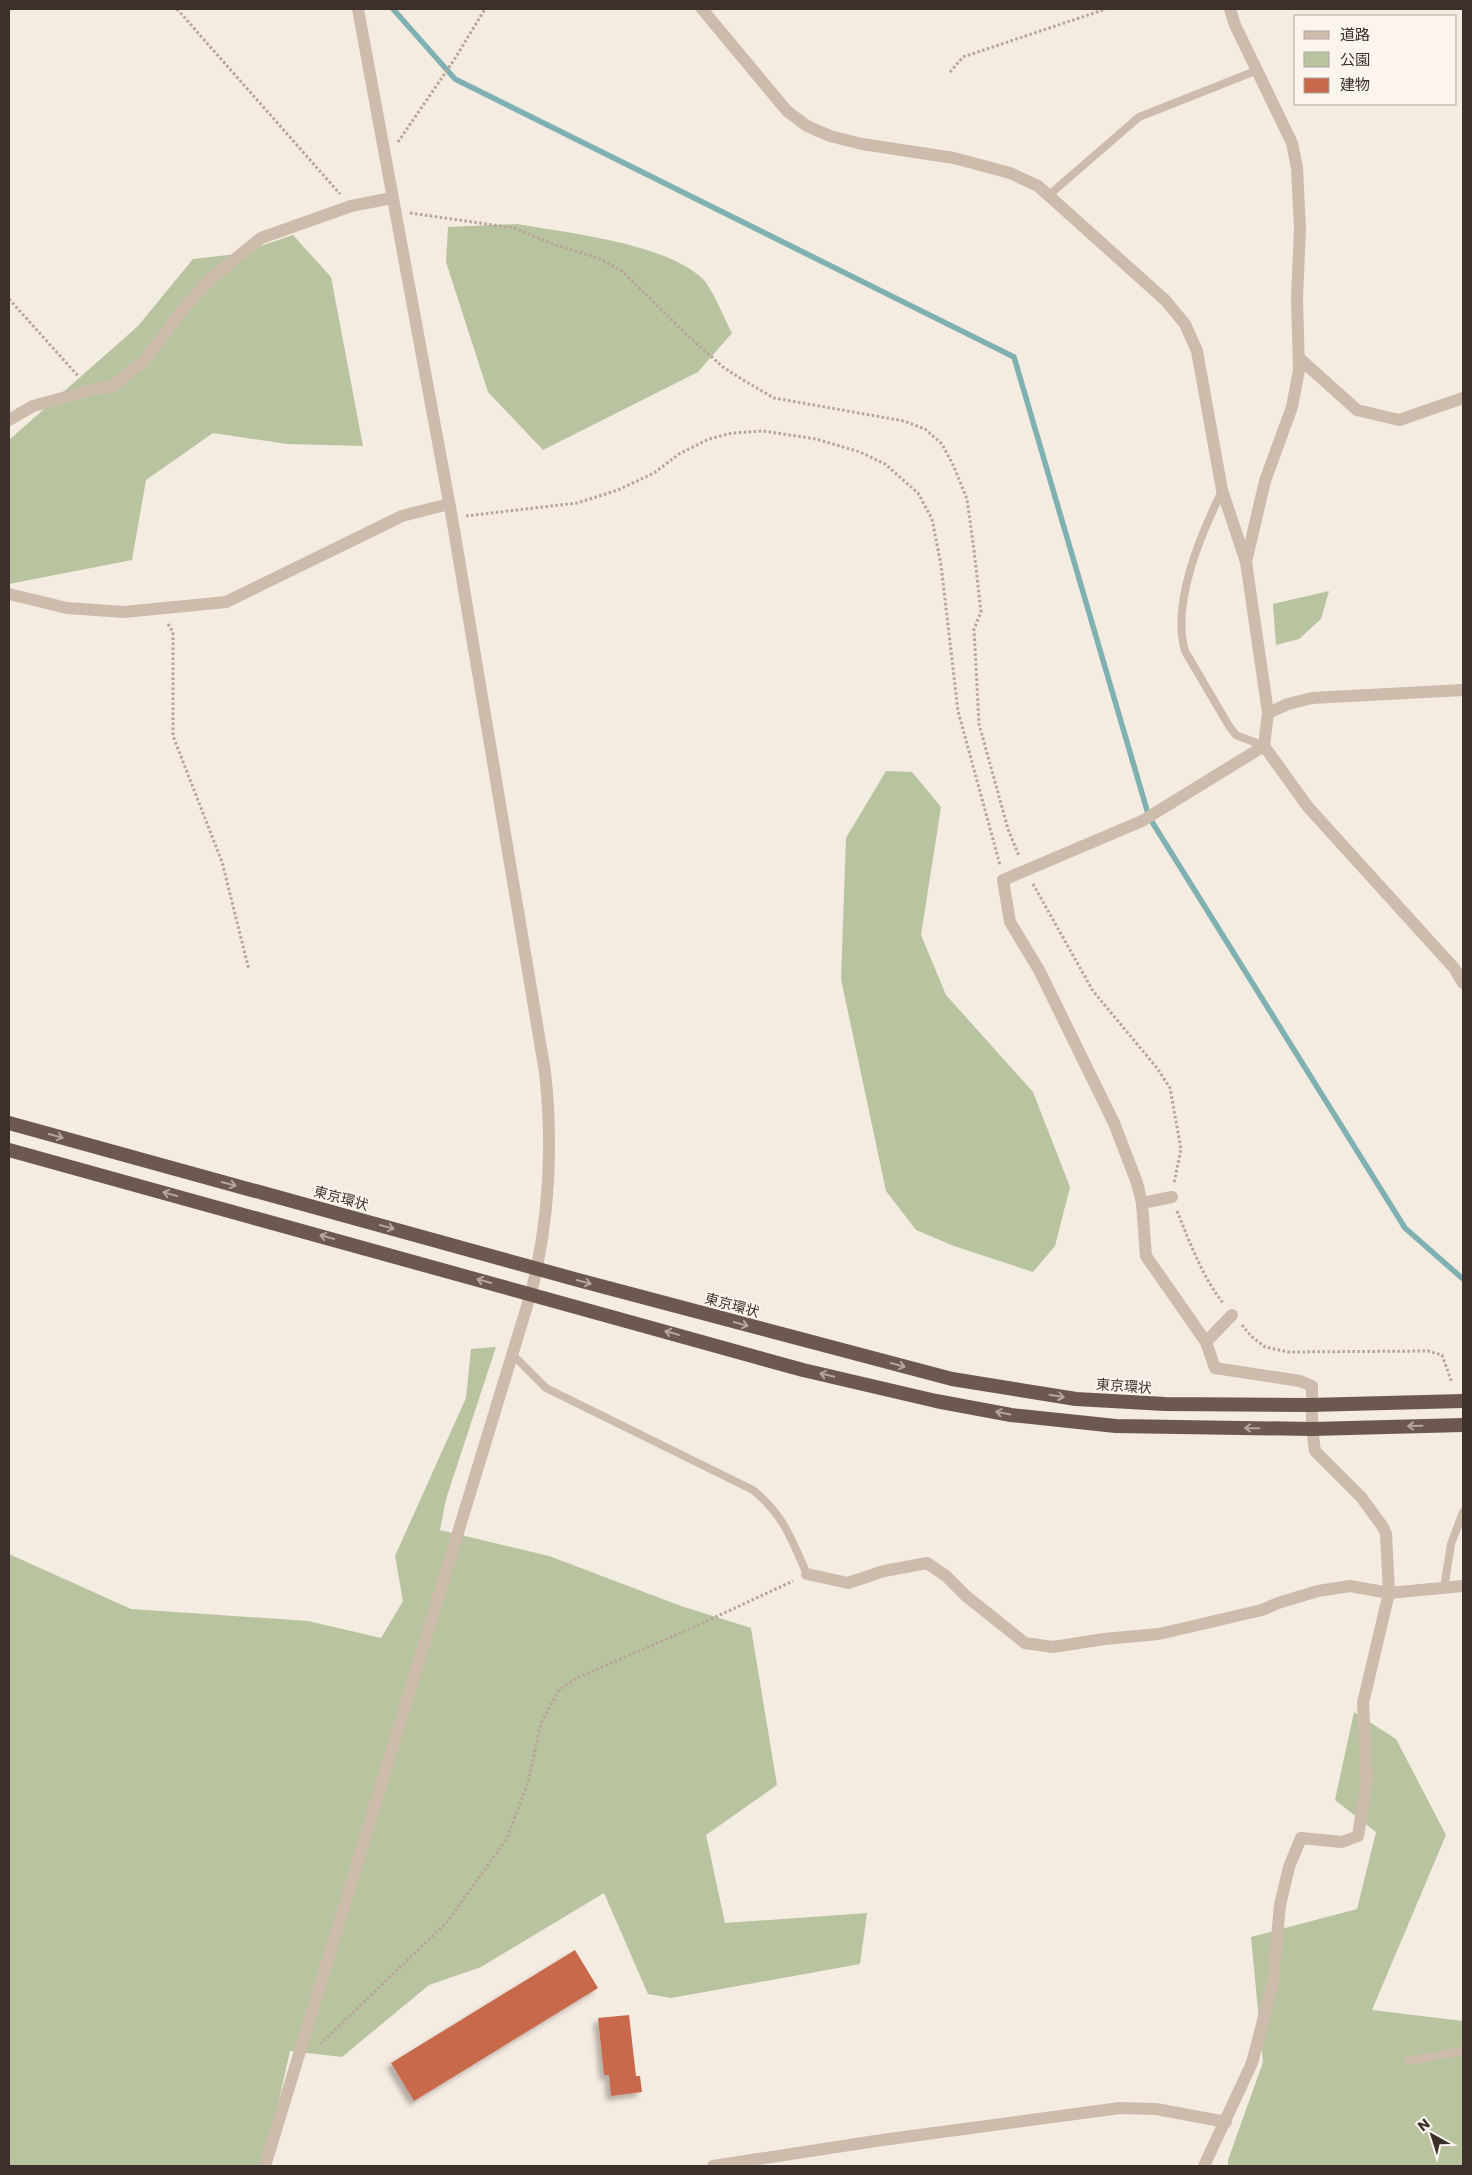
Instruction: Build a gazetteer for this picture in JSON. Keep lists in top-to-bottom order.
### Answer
{
  "streets": {
    "highway": ["東京環状"]
  },
  "legend": ["道路", "公園", "建物"],
  "north": "top left"
}
